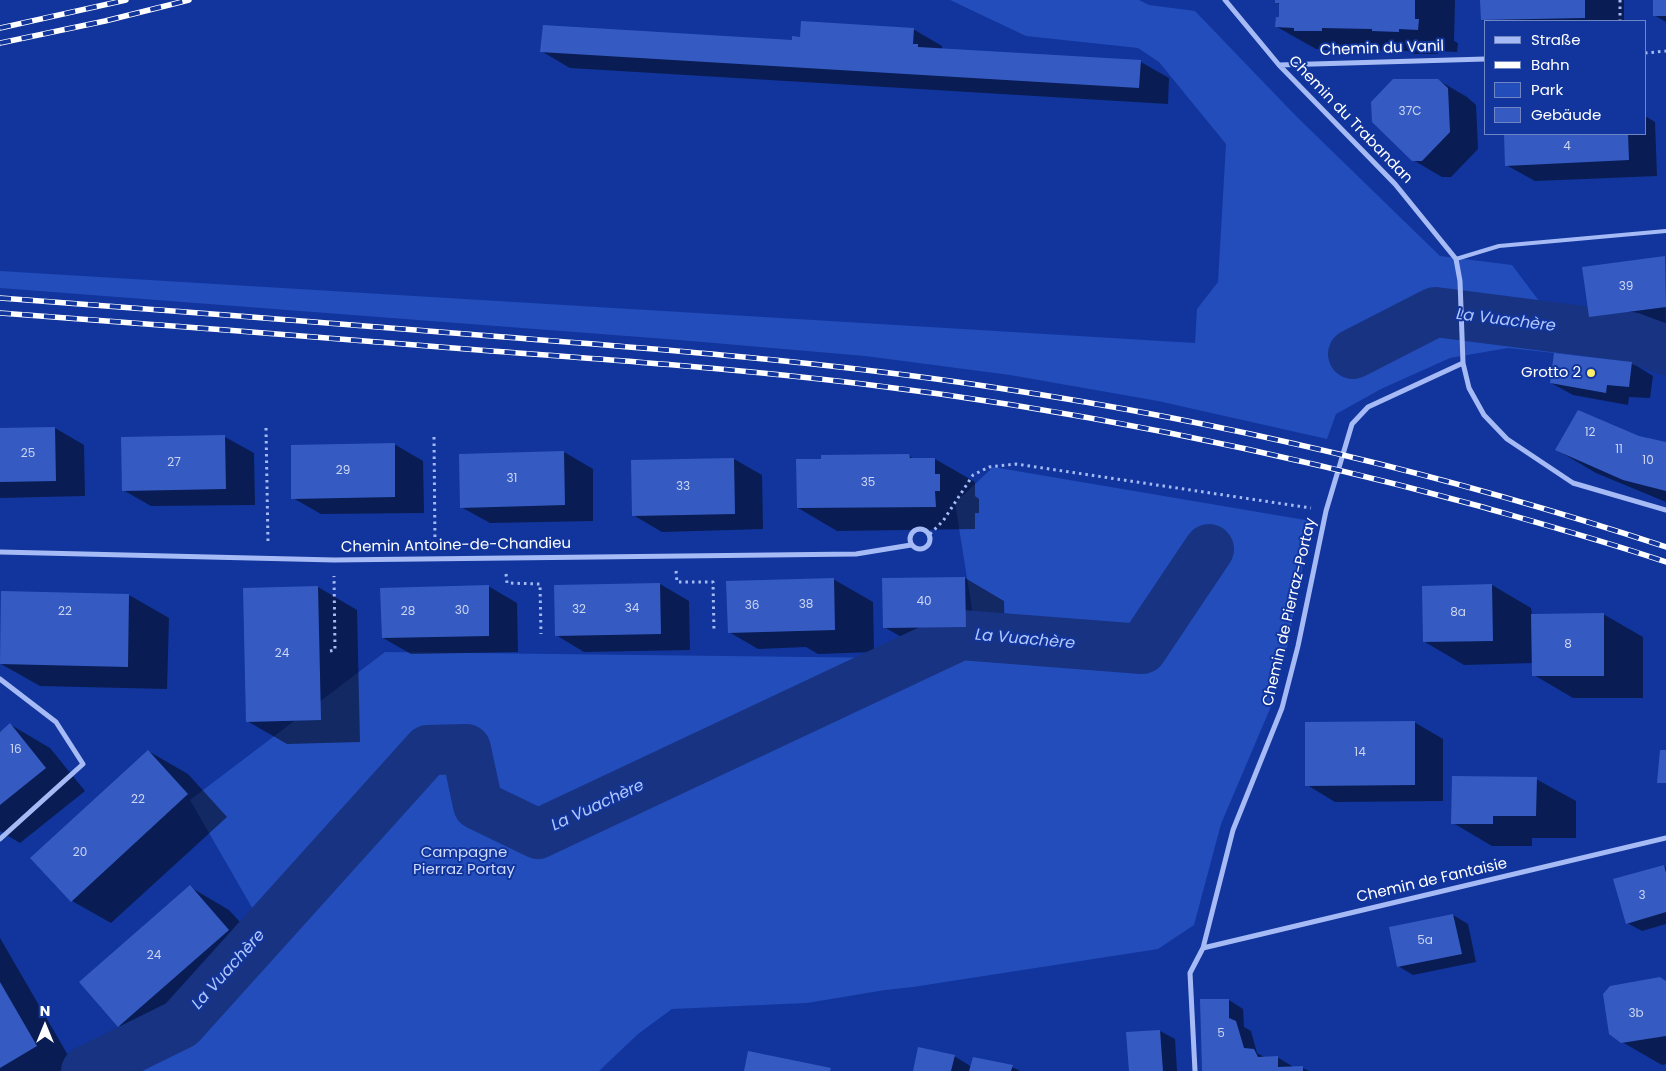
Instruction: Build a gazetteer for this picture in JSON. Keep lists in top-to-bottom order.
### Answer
{
  "streets": {
    "street": [
      "Chemin du Vanil",
      "Chemin du Trabandan",
      "Chemin Antoine-de-Chandieu",
      "Chemin de Pierraz-Portay",
      "Chemin de Fantaisie"
    ]
  },
  "crossings": [
    ["Chemin du Vanil", "Chemin du Trabandan"],
    ["Chemin du Trabandan", "Chemin de Pierraz-Portay"],
    ["Chemin de Pierraz-Portay", "Chemin de Fantaisie"]
  ],
  "water": ["La Vuachère"],
  "parks": ["Campagne Pierraz Portay"],
  "places": ["Grotto 2"],
  "house_numbers": [
    "37C",
    "4",
    "39",
    "12",
    "11",
    "25",
    "10",
    "27",
    "29",
    "31",
    "35",
    "33",
    "40",
    "38",
    "36",
    "34",
    "32",
    "30",
    "22",
    "28",
    "8a",
    "8",
    "24",
    "16",
    "14",
    "22",
    "20",
    "3",
    "5a",
    "24",
    "3b",
    "5"
  ],
  "legend": [
    "Straße",
    "Bahn",
    "Park",
    "Gebäude"
  ],
  "north": "top"
}
